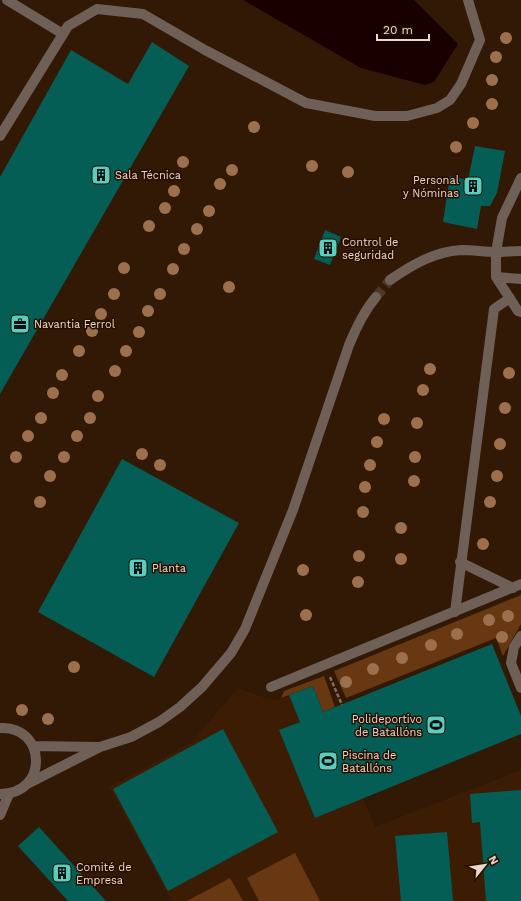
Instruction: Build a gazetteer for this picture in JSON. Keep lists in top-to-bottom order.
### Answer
{
  "places": {
    "building": [
      "Sala Técnica",
      "Personal y Nóminas",
      "Control de seguridad",
      "Planta",
      "Comité de Empresa"
    ],
    "office": ["Navantia Ferrol"],
    "sports": ["Polideportivo de Batallóns", "Piscina de Batallóns"]
  },
  "scale_bar": "20 m",
  "north": "top right"
}
